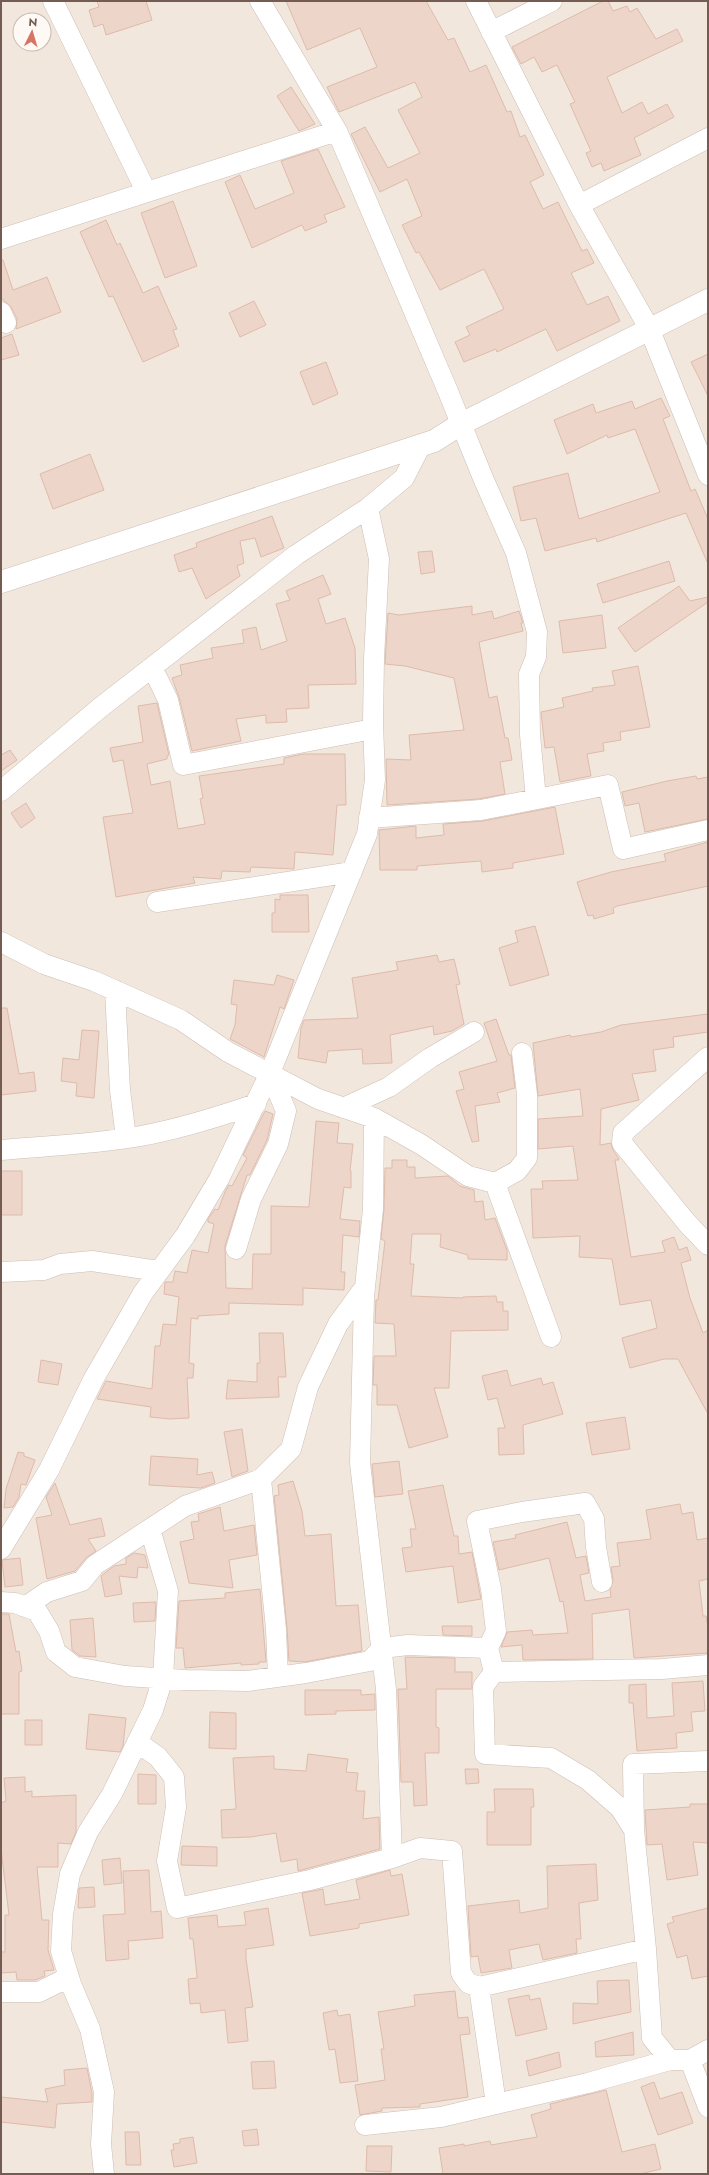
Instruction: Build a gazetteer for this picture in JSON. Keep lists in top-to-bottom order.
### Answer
{
  "north": "top"
}
